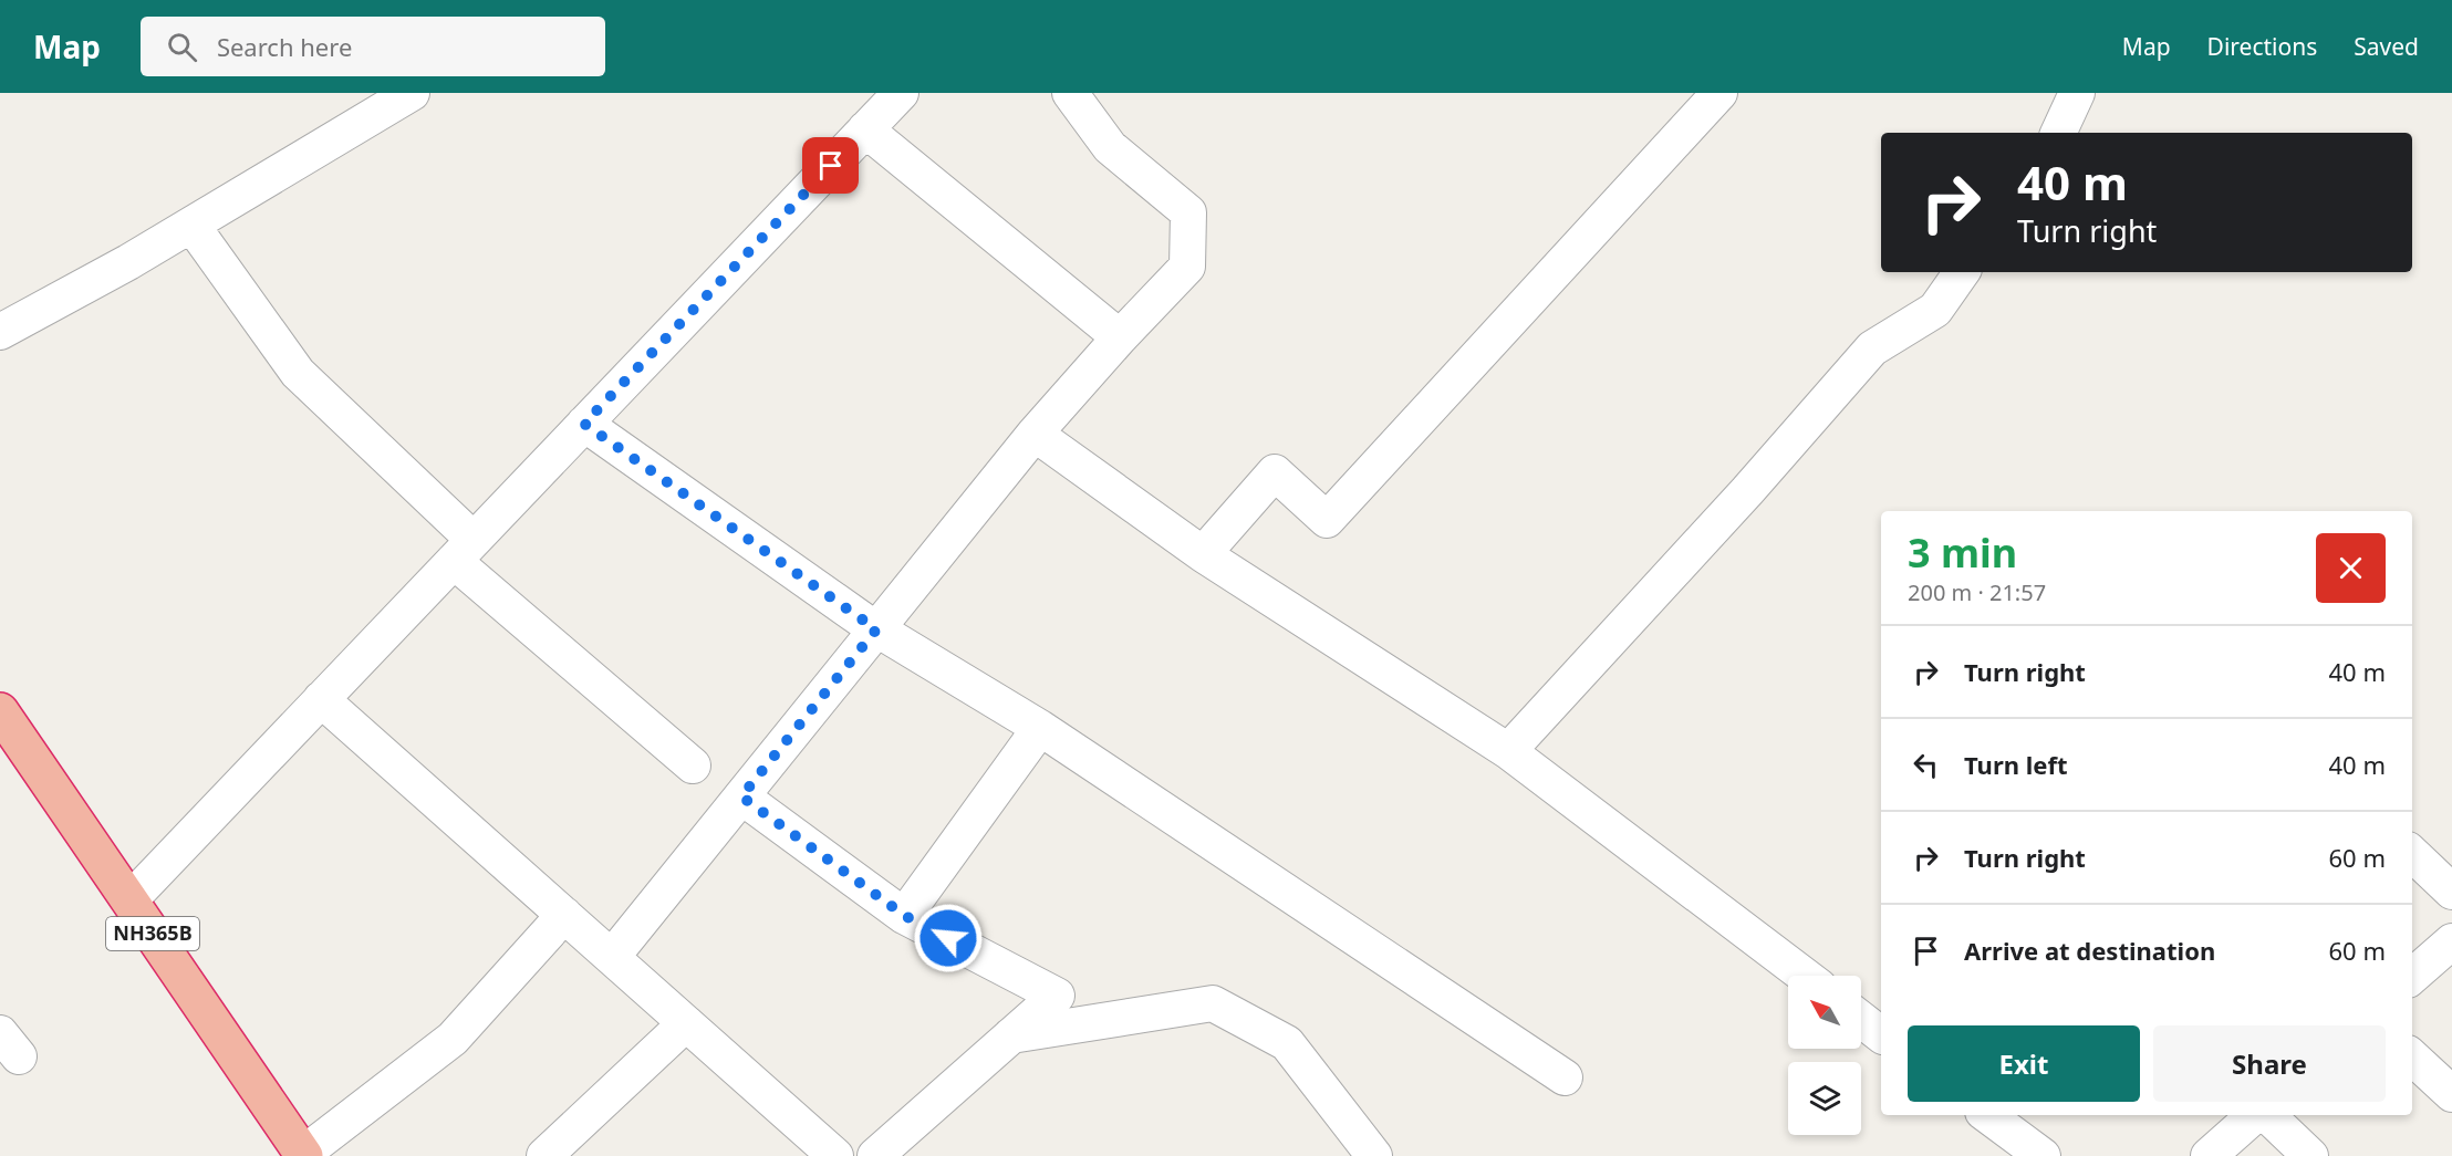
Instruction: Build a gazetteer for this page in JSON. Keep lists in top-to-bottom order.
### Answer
{
  "streets": {
    "highway": ["NH365B"]
  },
  "north": "top left",
  "page": {
    "header": "Map",
    "search": "Search here",
    "nav": ["Map", "Directions", "Saved"],
    "turn": ["40 m", "Turn right"],
    "heading": ["3 min", "200 m · 21:57"],
    "list": [
      {
        "name": "Turn right",
        "value": "40 m"
      },
      {
        "name": "Turn left",
        "value": "40 m"
      },
      {
        "name": "Turn right",
        "value": "60 m"
      },
      {
        "name": "Arrive at destination",
        "value": "60 m"
      }
    ],
    "buttons": ["Exit", "Share"]
  }
}
